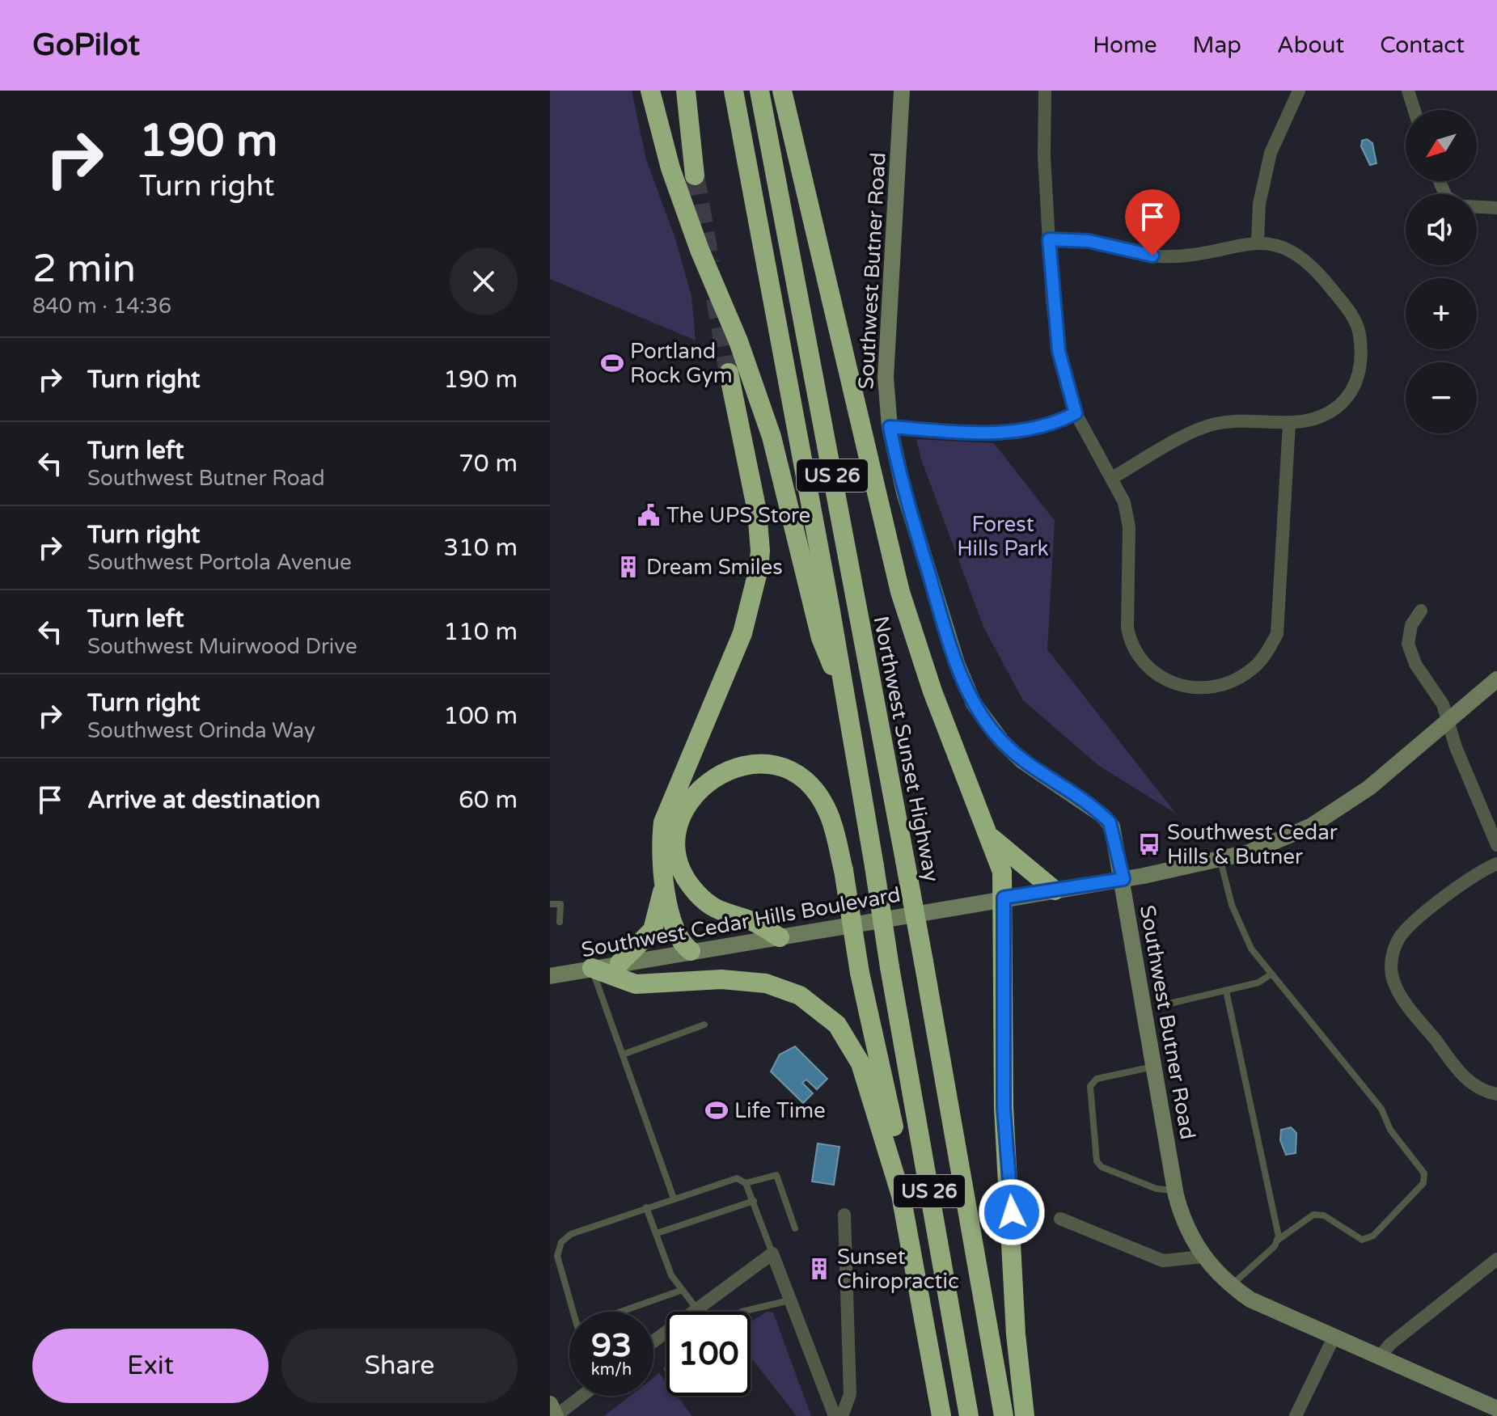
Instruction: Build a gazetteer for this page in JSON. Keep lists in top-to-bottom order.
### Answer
{
  "streets": {
    "highway": ["US 26", "Northwest Sunset Highway"],
    "street": ["Southwest Butner Road", "Southwest Cedar Hills Boulevard"]
  },
  "crossings": [
    ["Southwest Butner Road", "Southwest Cedar Hills Boulevard"]
  ],
  "parks": ["Forest Hills Park"],
  "places": {
    "sports": ["Portland Rock Gym", "Life Time"],
    "public building": ["The UPS Store"],
    "building": ["Dream Smiles", "Sunset Chiropractic"],
    "bus stop": ["Southwest Cedar Hills & Butner"]
  },
  "north": "bottom left",
  "page": {
    "header": "GoPilot",
    "nav": [
      "Home",
      "Map",
      "About",
      "Contact"
    ],
    "turn": ["190 m", "Turn right"],
    "map_buttons": ["+", "−"],
    "heading": ["2 min", "840 m · 14:36"],
    "list": [
      {
        "name": "Turn right",
        "value": "190 m"
      },
      {
        "name": "Turn left",
        "note": "Southwest Butner Road",
        "value": "70 m"
      },
      {
        "name": "Turn right",
        "note": "Southwest Portola Avenue",
        "value": "310 m"
      },
      {
        "name": "Turn left",
        "note": "Southwest Muirwood Drive",
        "value": "110 m"
      },
      {
        "name": "Turn right",
        "note": "Southwest Orinda Way",
        "value": "100 m"
      },
      {
        "name": "Arrive at destination",
        "value": "60 m"
      }
    ],
    "speed": "93 km/h",
    "limit": "100",
    "buttons": ["Exit", "Share"]
  }
}
